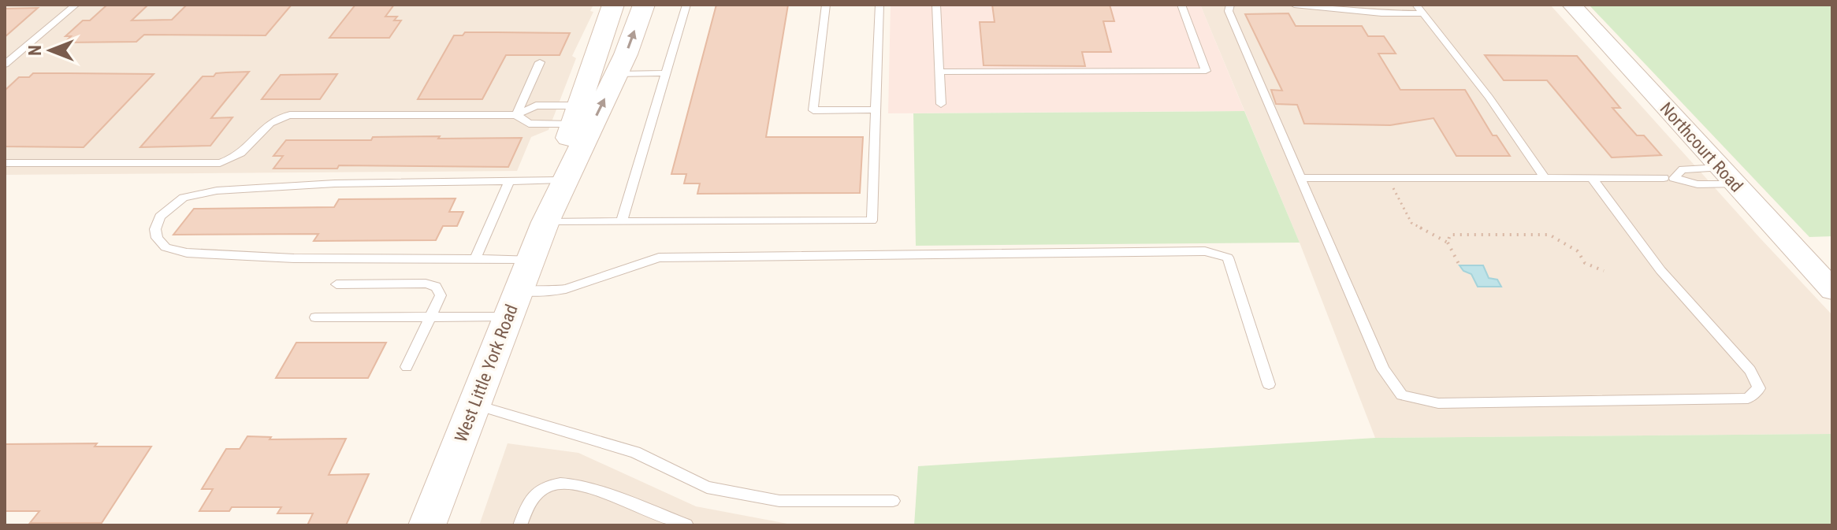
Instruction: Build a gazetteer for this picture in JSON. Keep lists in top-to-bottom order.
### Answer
{
  "streets": {
    "main road": ["West Little York Road"],
    "street": ["Northcourt Road"]
  },
  "north": "left"
}
